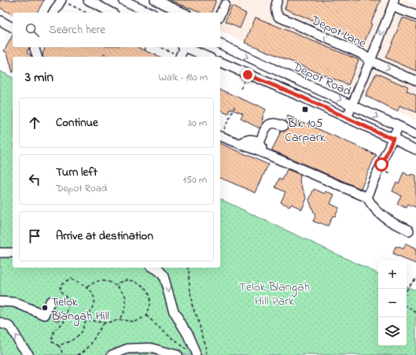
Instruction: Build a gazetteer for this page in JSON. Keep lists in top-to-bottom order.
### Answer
{
  "streets": {
    "street": ["Depot Lane", "Depot Road"]
  },
  "crossings": [
    ["Depot Lane", "Depot Road"]
  ],
  "parks": ["Telok Blangah Hill Park"],
  "places": {
    "transit": ["Blk 105 Carpark"],
    "other": ["Telok Blangah Hill"]
  },
  "page": {
    "search": "Search here",
    "heading": ["3 min", "Walk · 180 m"],
    "list": [
      ["Continue", "30 m"],
      ["Turn left", "Depot Road", "150 m"],
      "Arrive at destination"
    ],
    "map_buttons": ["+", "−"]
  }
}
